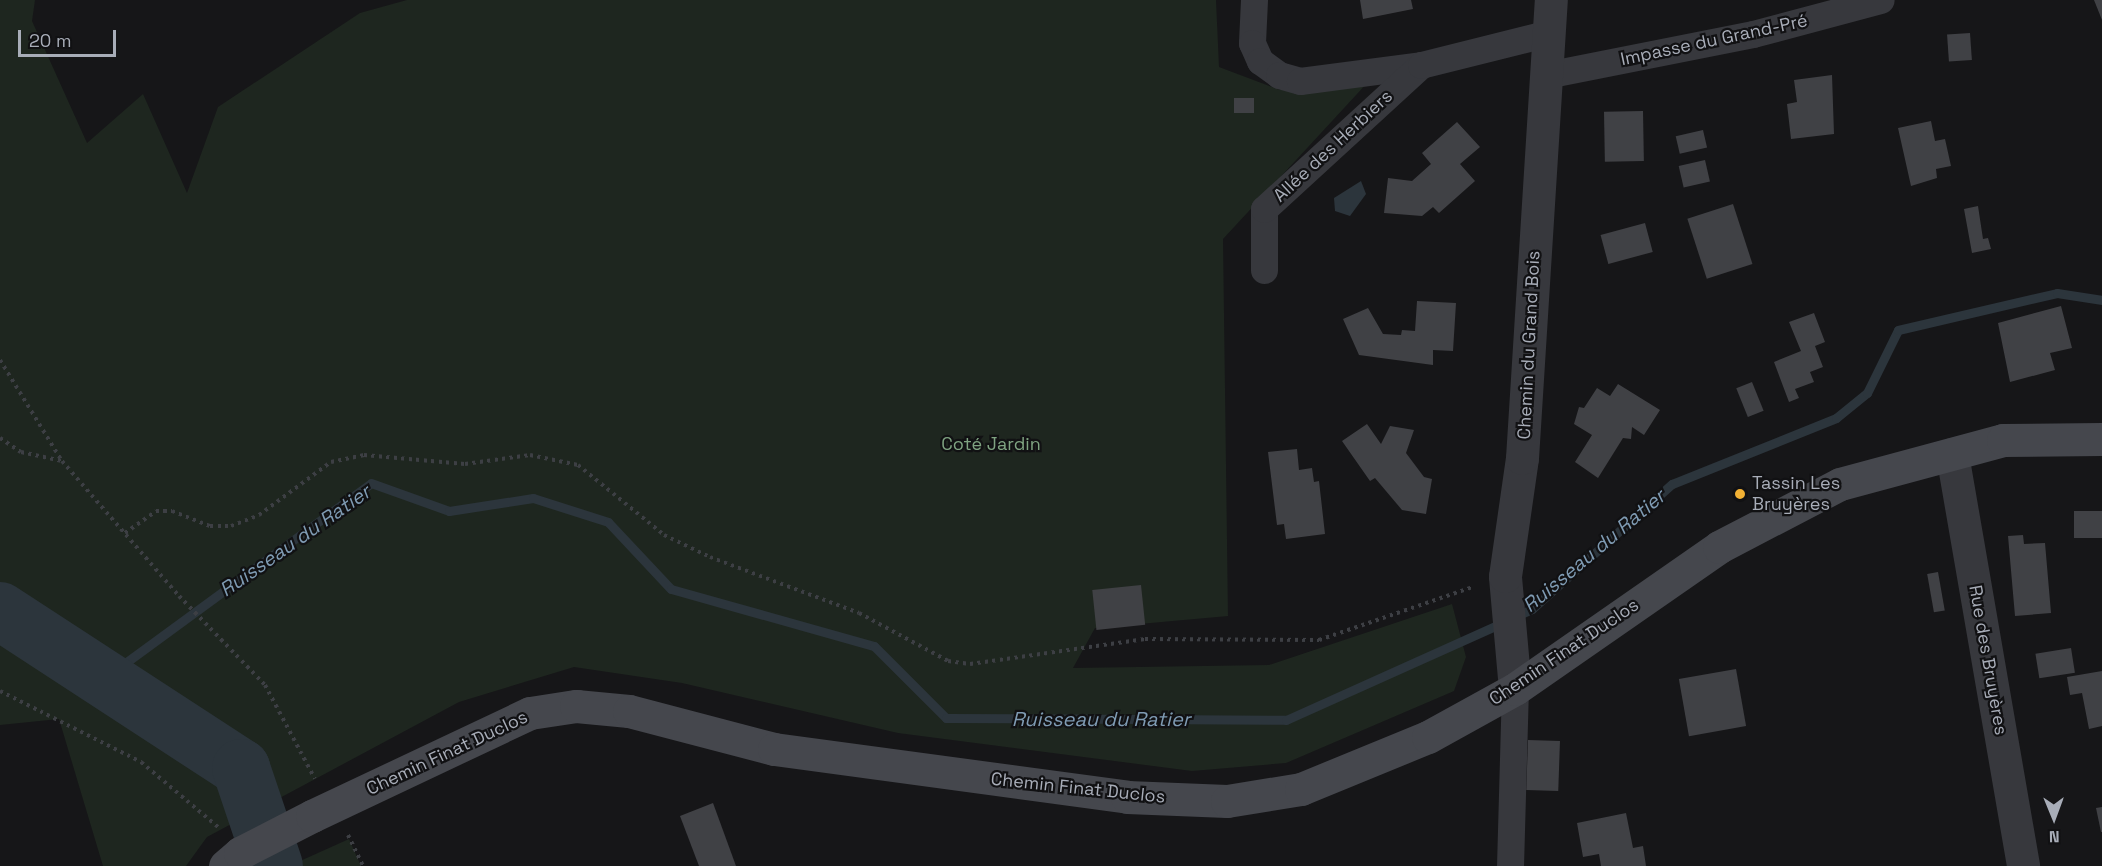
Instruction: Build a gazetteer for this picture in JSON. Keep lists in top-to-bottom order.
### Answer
{
  "streets": {
    "main road": ["Chemin Finat Duclos"],
    "street": [
      "Impasse du Grand-Pré",
      "Allée des Herbiers",
      "Chemin du Grand Bois",
      "Rue des Bruyères"
    ]
  },
  "crossings": [
    ["Impasse du Grand-Pré", "Chemin du Grand Bois"],
    ["Allée des Herbiers", "Chemin du Grand Bois"],
    ["Chemin du Grand Bois", "Chemin Finat Duclos"],
    ["Chemin Finat Duclos", "Rue des Bruyères"]
  ],
  "water": ["Ruisseau du Ratier"],
  "parks": ["Coté Jardin"],
  "places": ["Tassin Les Bruyères"],
  "scale_bar": "20 m",
  "north": "bottom"
}
